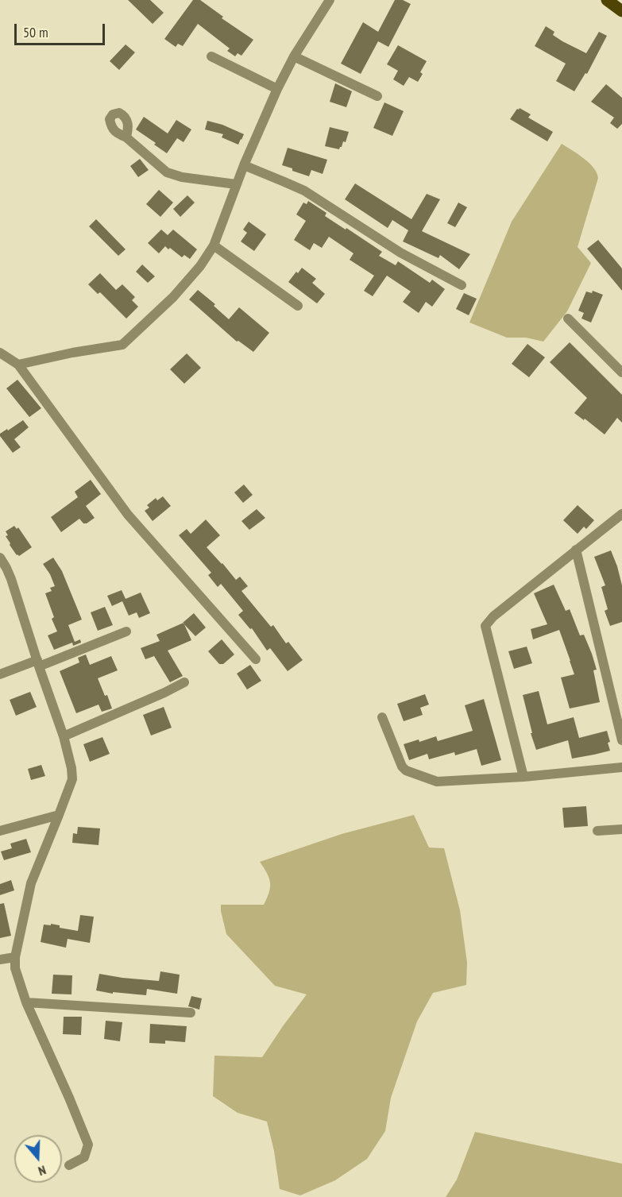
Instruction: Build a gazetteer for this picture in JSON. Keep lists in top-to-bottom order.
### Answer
{
  "scale_bar": "50 m",
  "north": "bottom"
}
